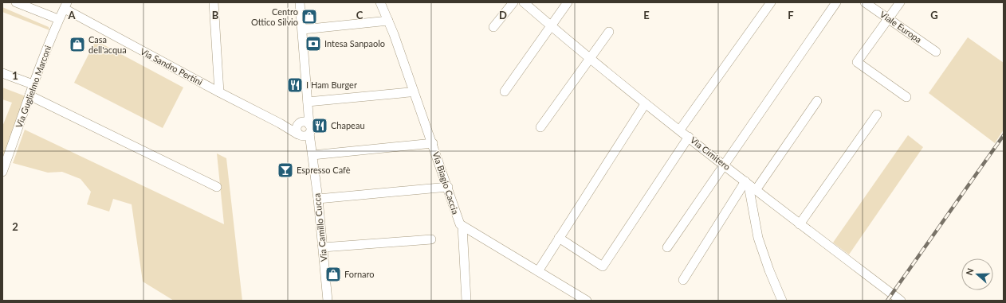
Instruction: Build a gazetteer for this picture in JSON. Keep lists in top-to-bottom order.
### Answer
{
  "streets": {
    "street": [
      "Viale Europa",
      "Via Sandro Pertini",
      "Via Guglielmo Marconi",
      "Via Cimitero",
      "Via Biagio Caccia",
      "Via Camillo Cucca"
    ]
  },
  "crossings": [
    ["Via Sandro Pertini", "Via Guglielmo Marconi"],
    ["Via Sandro Pertini", "Via Camillo Cucca"]
  ],
  "places": {
    "shop": ["Centro Ottico Silvio", "Casa dell'acqua", "Fornaro"],
    "bank": ["Intesa Sanpaolo"],
    "restaurant": ["I Ham Burger", "Chapeau"],
    "bar": ["Espresso Cafè"]
  },
  "north": "left",
  "grid": {
    "columns": [
      "A",
      "B",
      "C",
      "D",
      "E",
      "F",
      "G"
    ],
    "rows": ["1", "2"]
  }
}
